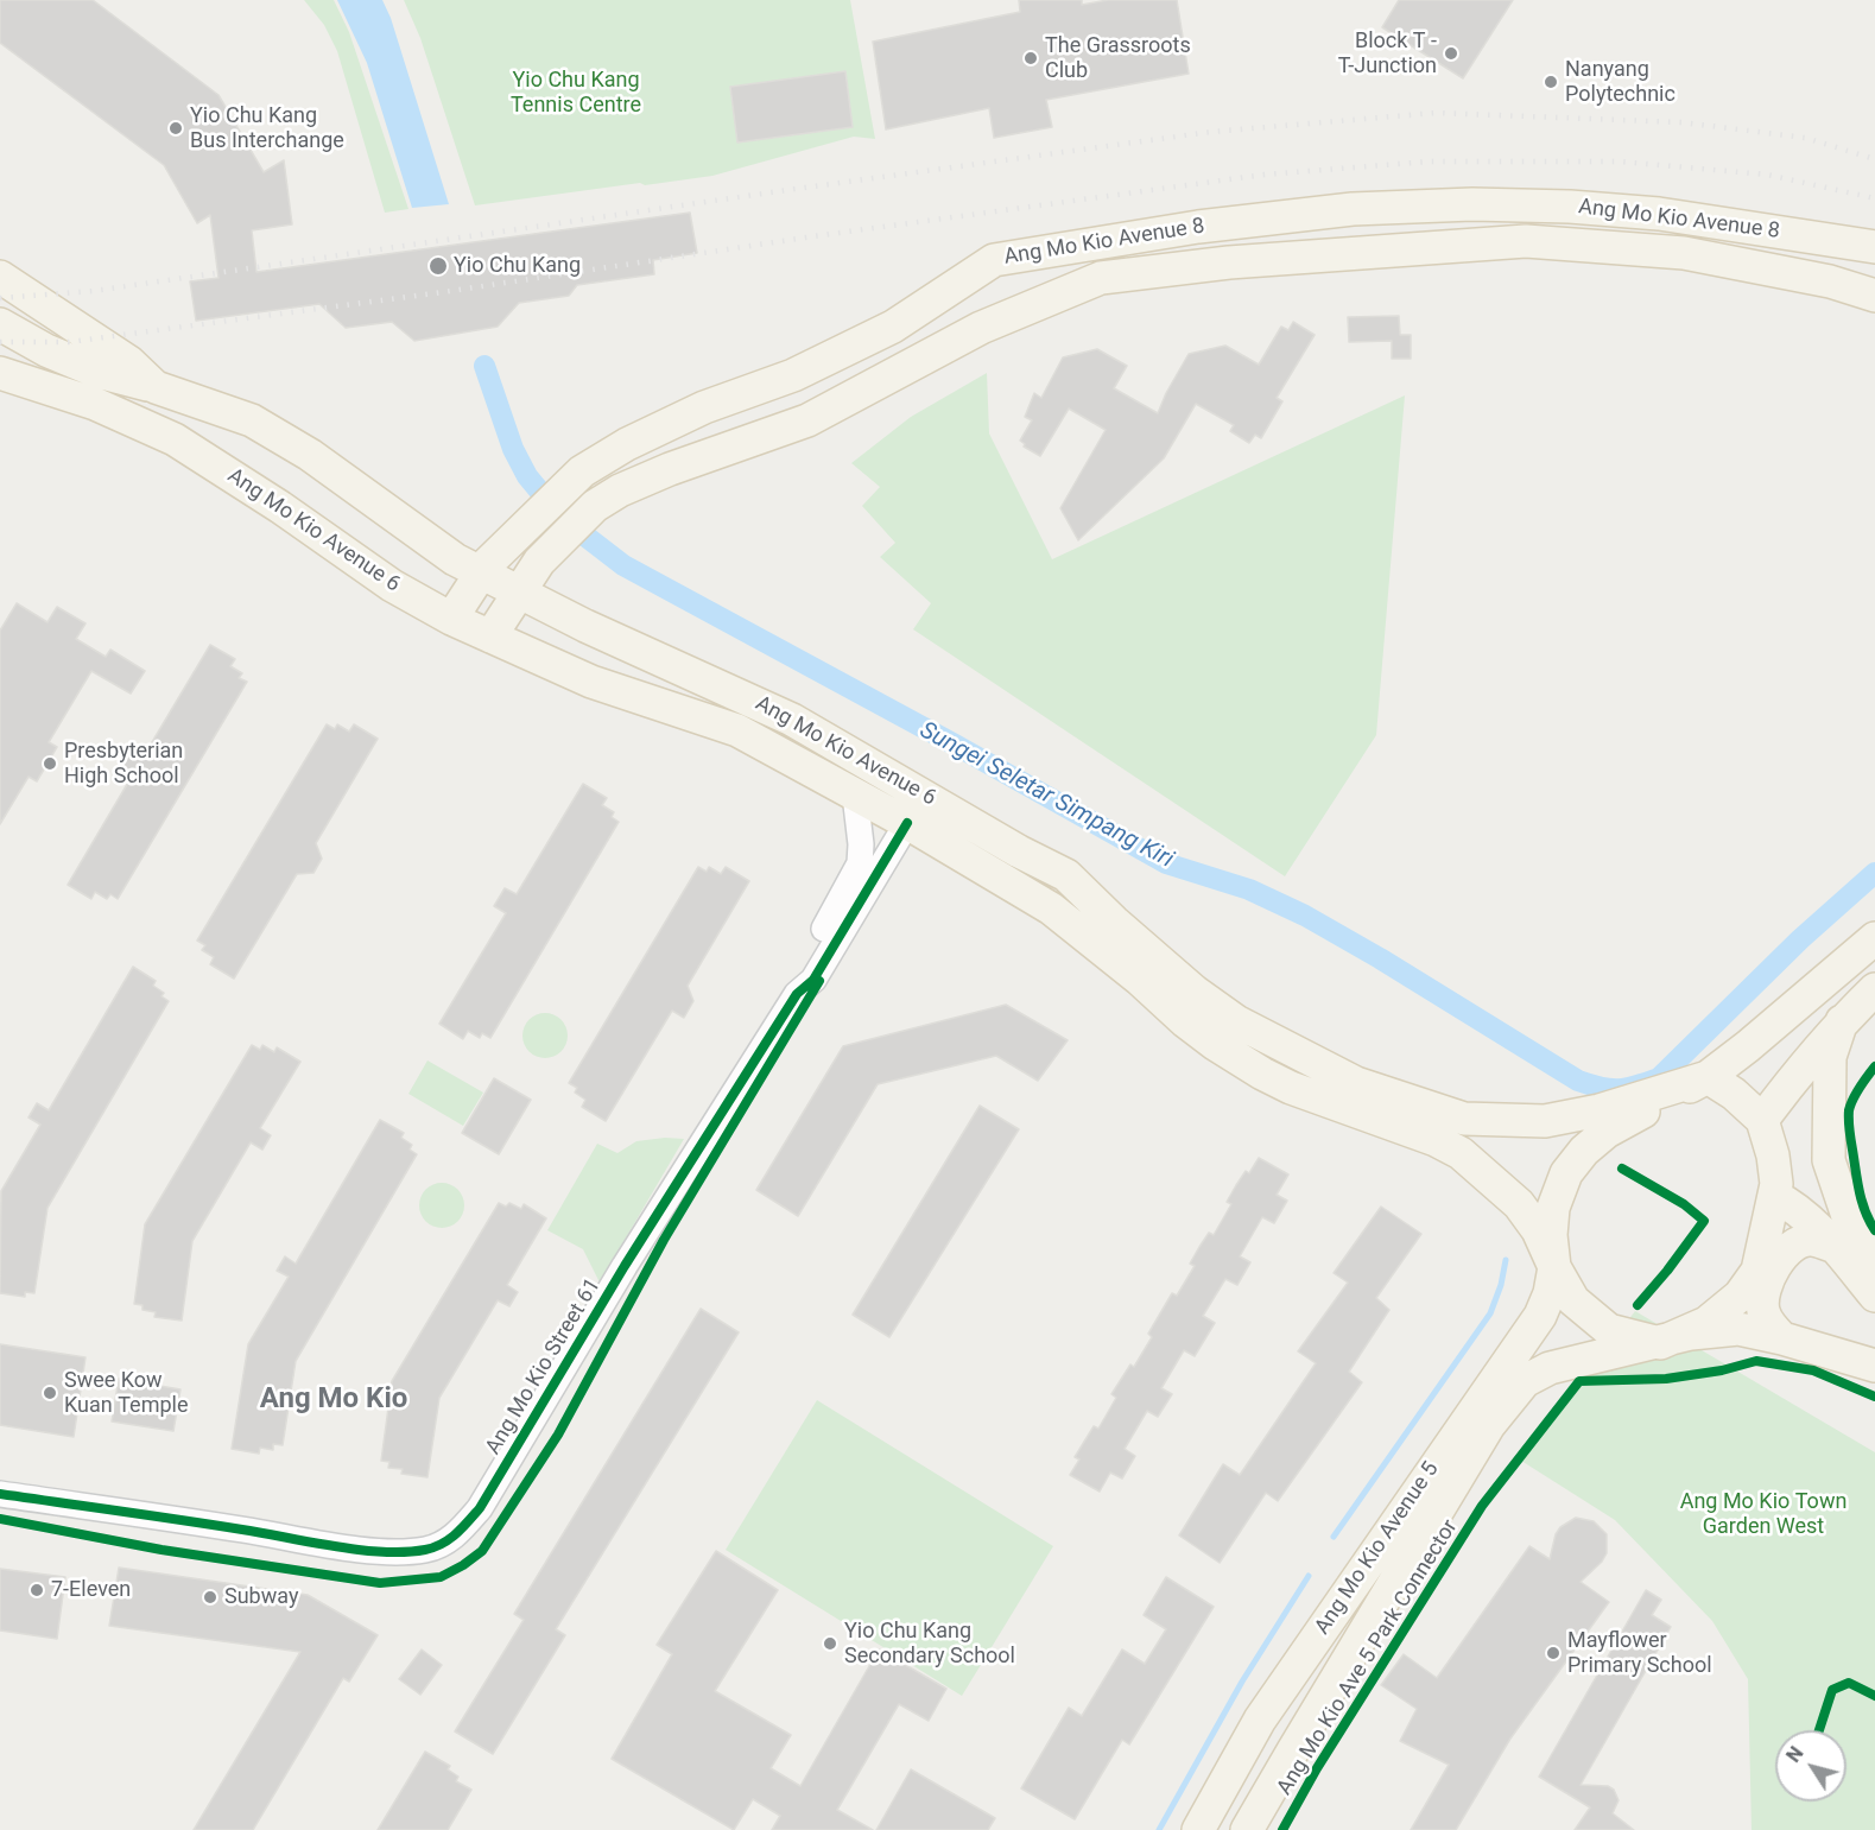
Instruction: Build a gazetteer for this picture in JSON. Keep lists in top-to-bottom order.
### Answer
{
  "streets": {
    "main road": ["Ang Mo Kio Avenue 8", "Ang Mo Kio Avenue 6", "Ang Mo Kio Avenue 5"],
    "street": ["Ang Mo Kio Street 61"],
    "cycle path": ["Ang Mo Kio Ave 5 Park Connector"]
  },
  "crossings": [
    ["Ang Mo Kio Avenue 8", "Ang Mo Kio Avenue 6"],
    ["Ang Mo Kio Avenue 6", "Ang Mo Kio Street 61"],
    ["Ang Mo Kio Avenue 6", "Ang Mo Kio Avenue 5"]
  ],
  "districts": ["Ang Mo Kio"],
  "water": ["Sungei Seletar Simpang Kiri"],
  "parks": ["Yio Chu Kang Tennis Centre", "Ang Mo Kio Town Garden West"],
  "places": [
    "Block T - T-Junction",
    "The Grassroots Club",
    "Nanyang Polytechnic",
    "Yio Chu Kang Bus Interchange",
    "Yio Chu Kang",
    "Presbyterian High School",
    "Swee Kow Kuan Temple",
    "7-Eleven",
    "Subway",
    "Yio Chu Kang Secondary School",
    "Mayflower Primary School"
  ],
  "north": "top left"
}
